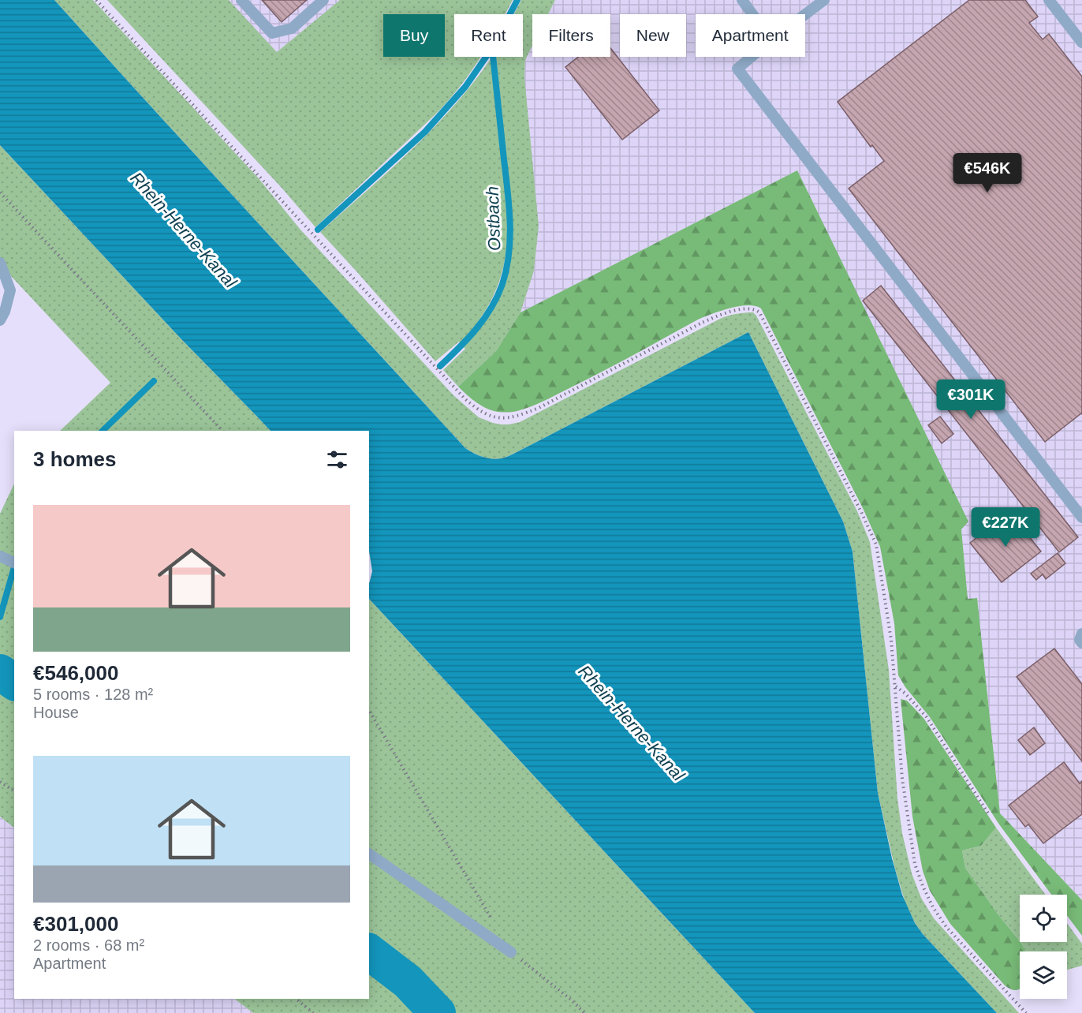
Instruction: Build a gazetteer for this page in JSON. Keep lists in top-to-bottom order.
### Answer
{
  "water": ["Ostbach", "Rhein-Herne-Kanal"],
  "page": {
    "chip": [
      "Buy",
      "Rent",
      "Filters",
      "New",
      "Apartment"
    ],
    "price": ["€546K", "€301K", "€227K"],
    "heading": "3 homes",
    "list": [
      {
        "name": "€546,000",
        "note": "5 rooms · 128 m² · House"
      },
      {
        "name": "€301,000",
        "note": "2 rooms · 68 m² · Apartment"
      }
    ]
  }
}
